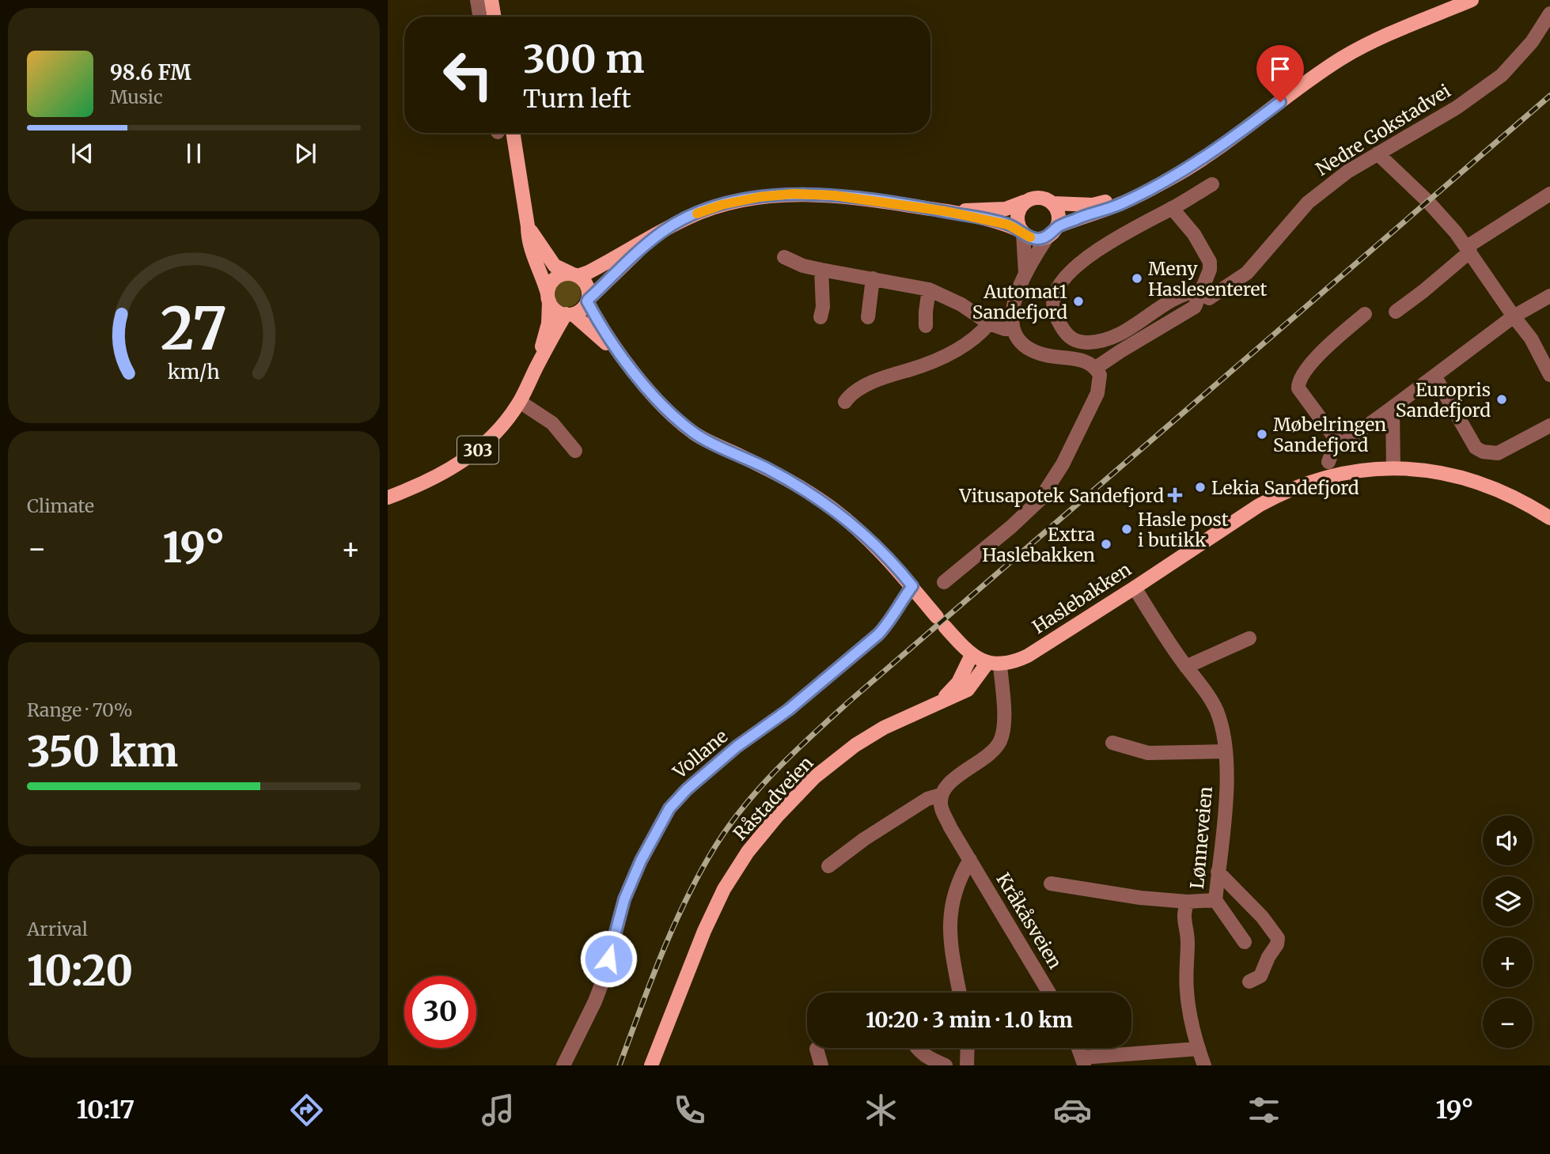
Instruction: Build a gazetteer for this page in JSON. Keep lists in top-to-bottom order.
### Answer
{
  "streets": {
    "main road": ["303", "Haslebakken", "Råstadveien"],
    "street": [
      "Nedre Gokstadvei",
      "Vollane",
      "Lønneveien",
      "Kråkåsveien"
    ]
  },
  "crossings": [
    ["Haslebakken", "Råstadveien"],
    ["Haslebakken", "Lønneveien"]
  ],
  "places": {
    "other": [
      "Meny Haslesenteret",
      "Automat1 Sandefjord",
      "Europris Sandefjord",
      "Møbelringen Sandefjord",
      "Lekia Sandefjord",
      "Hasle post i butikk",
      "Extra Haslebakken"
    ],
    "health": ["Vitusapotek Sandefjord"]
  },
  "page": {
    "turn": ["300 m", "Turn left"],
    "song": ["98.6 FM", "Music"],
    "tile": [
      "Climate",
      ["Range · 70%", "350 km"],
      ["Arrival", "10:20"]
    ],
    "heat": ["−", "19°", "+"],
    "map_buttons": ["+", "−"],
    "limit": "30",
    "trip": "10:20 · 3 min · 1.0 km",
    "tabs": ["10:17", "19°"],
    "gauge": ["27", "km/h"]
  }
}
